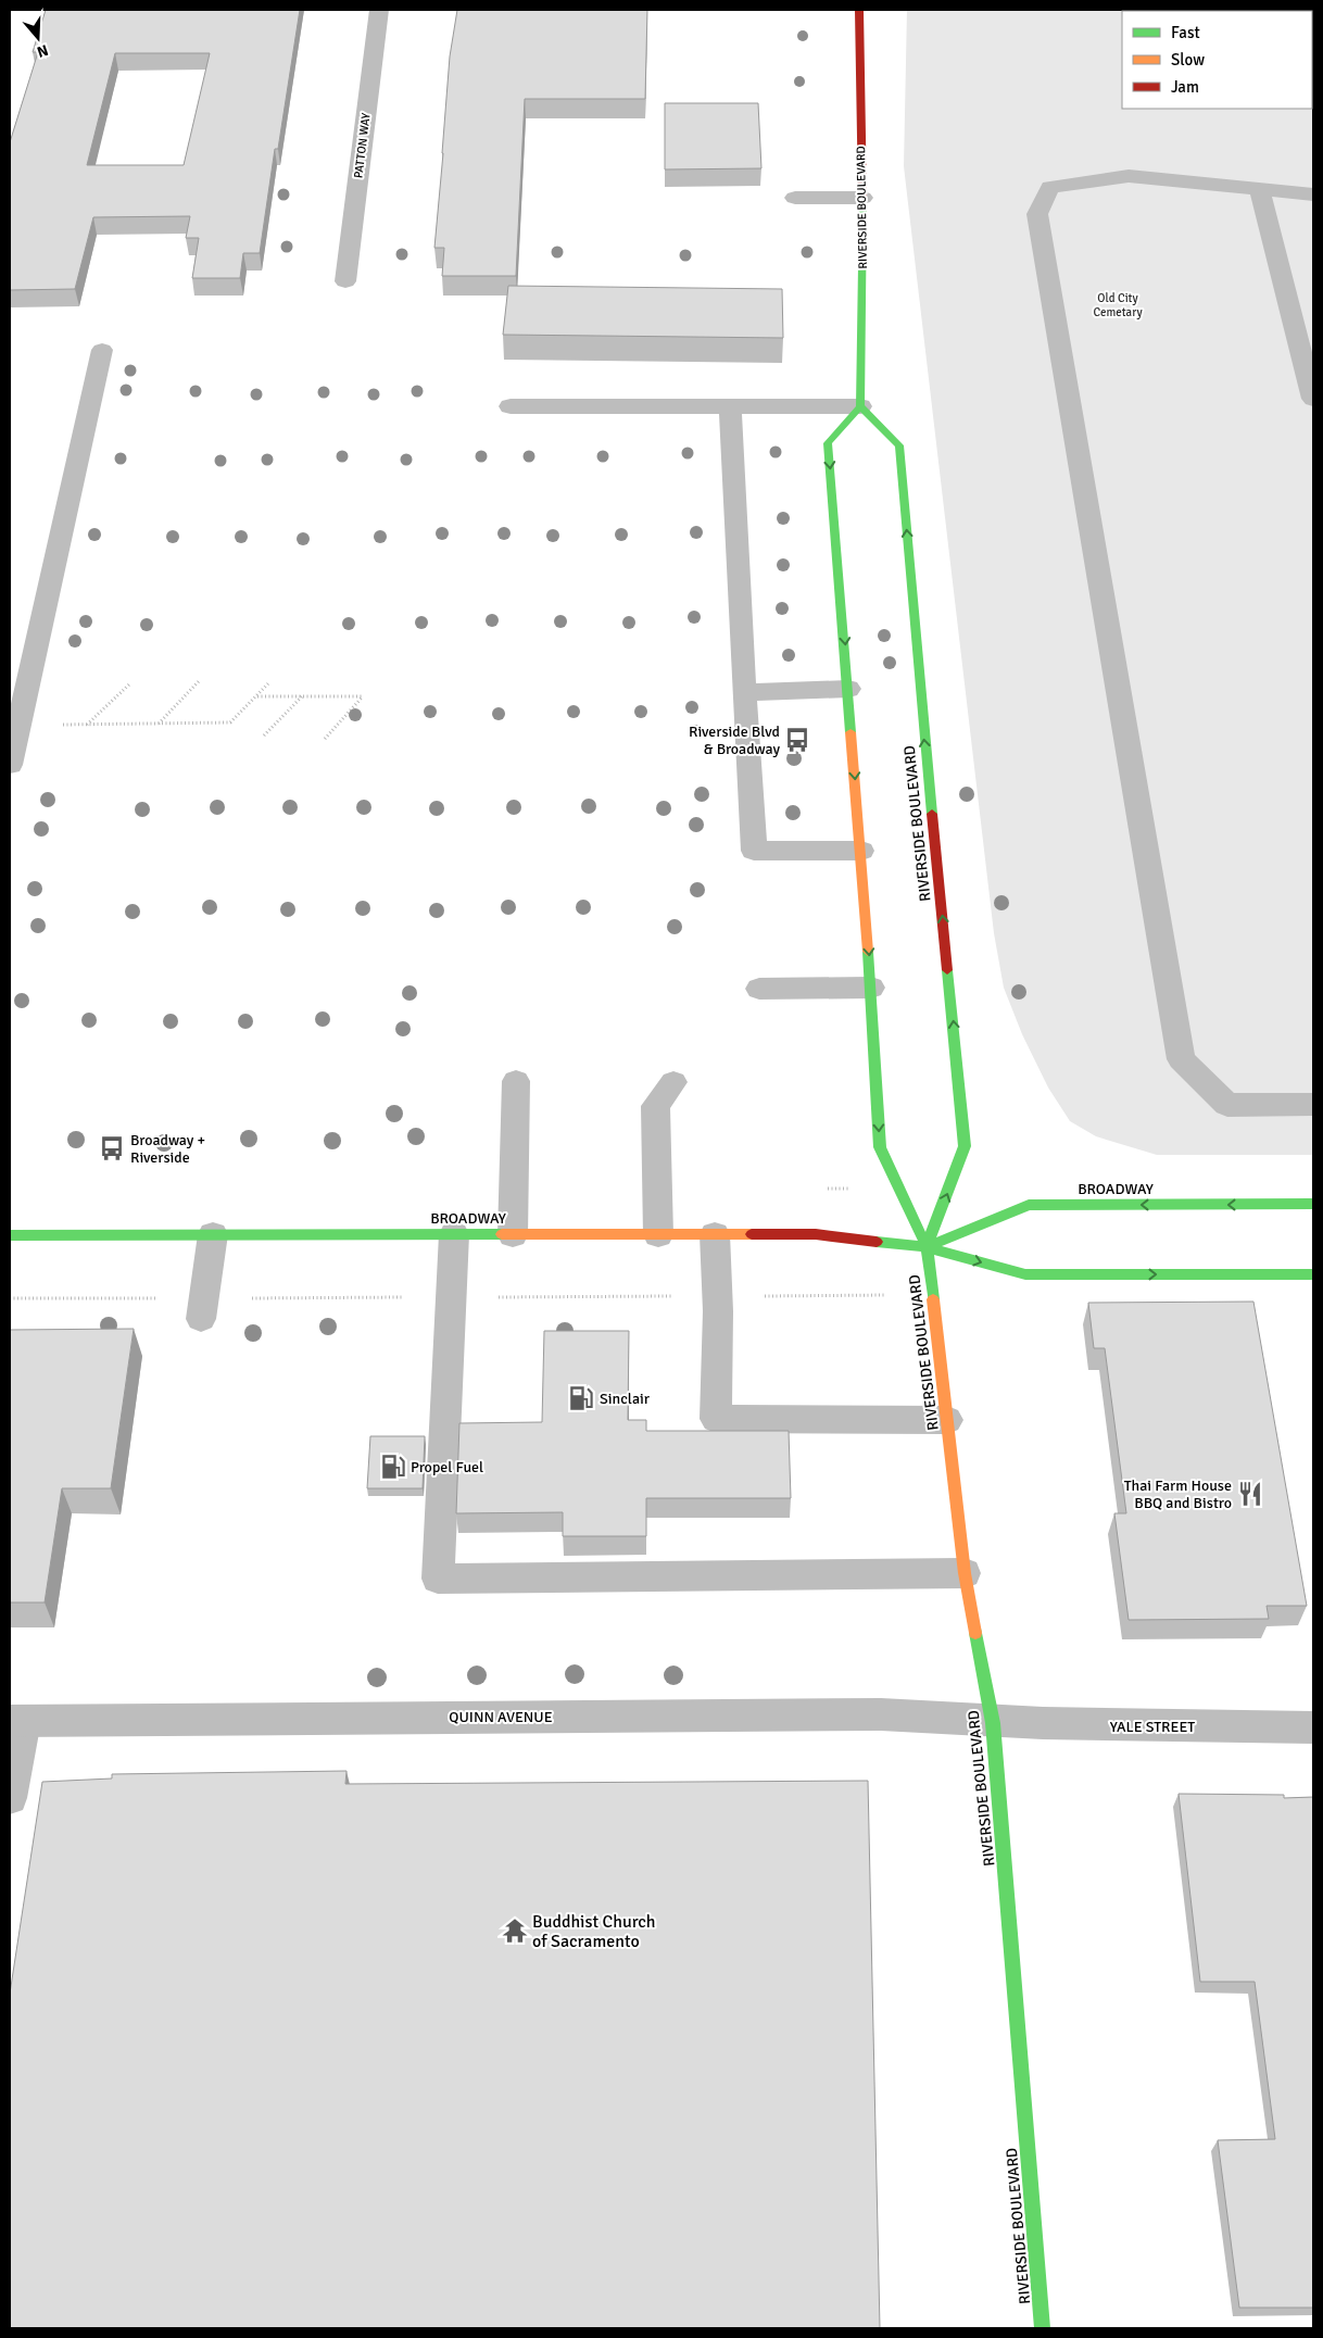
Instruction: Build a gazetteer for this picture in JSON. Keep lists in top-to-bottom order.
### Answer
{
  "streets": {
    "main road": ["RIVERSIDE BOULEVARD", "BROADWAY"],
    "street": ["PATTON WAY", "QUINN AVENUE", "YALE STREET"]
  },
  "crossings": [
    ["RIVERSIDE BOULEVARD", "BROADWAY"],
    ["RIVERSIDE BOULEVARD", "QUINN AVENUE"],
    ["RIVERSIDE BOULEVARD", "YALE STREET"],
    ["QUINN AVENUE", "YALE STREET"]
  ],
  "parks": ["Old City Cemetary"],
  "places": {
    "bus stop": ["Riverside Blvd & Broadway", "Broadway + Riverside"],
    "fuel station": ["Sinclair", "Propel Fuel"],
    "restaurant": ["Thai Farm House BBQ and Bistro"],
    "temple": ["Buddhist Church of Sacramento"]
  },
  "legend": ["Fast", "Slow", "Jam"],
  "north": "bottom"
}
